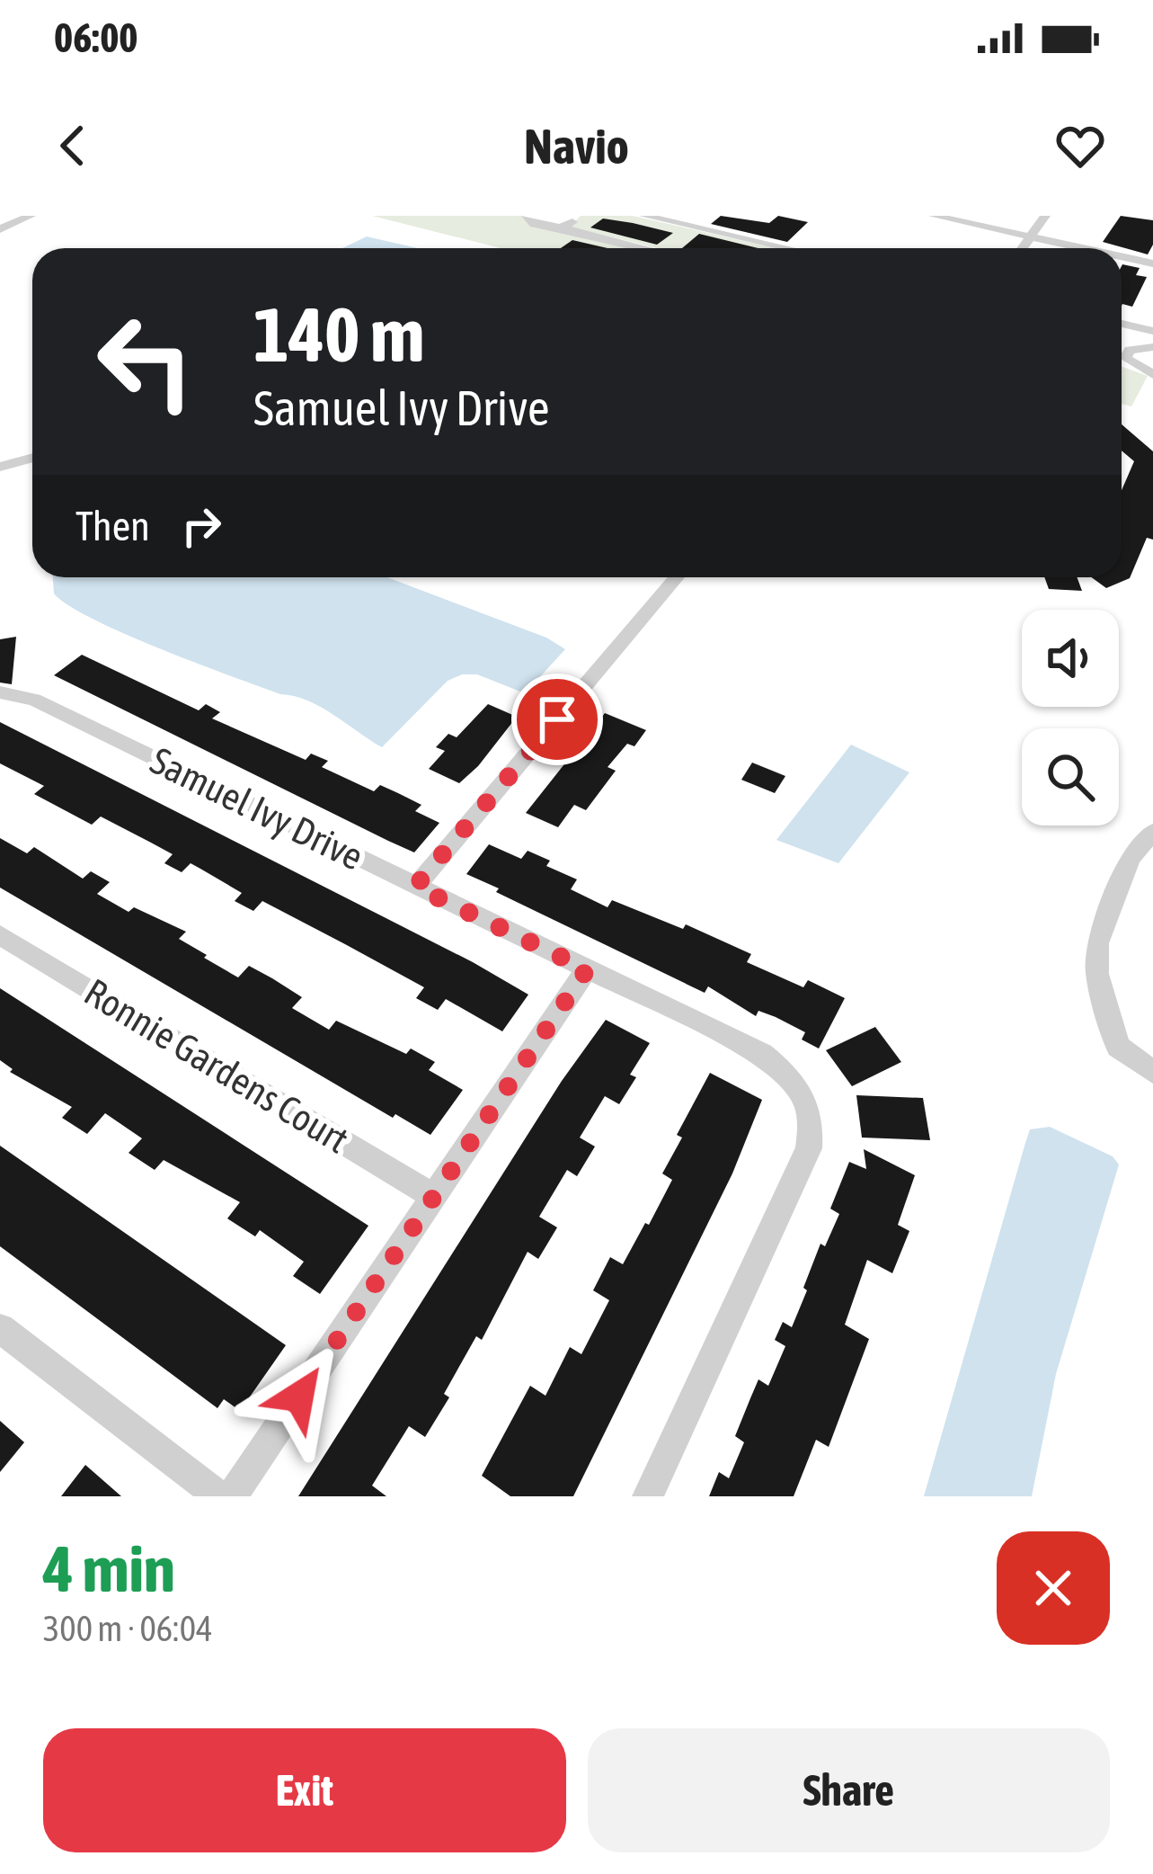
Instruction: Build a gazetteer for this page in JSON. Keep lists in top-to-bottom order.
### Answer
{
  "streets": {
    "street": ["Samuel Ivy Drive", "Ronnie Gardens Court"]
  },
  "page": {
    "status": "06:00",
    "header": "Navio",
    "turn": ["140 m", "Samuel Ivy Drive"],
    "then": "Then",
    "heading": ["4 min", "300 m · 06:04"],
    "buttons": ["Exit", "Share"]
  }
}
